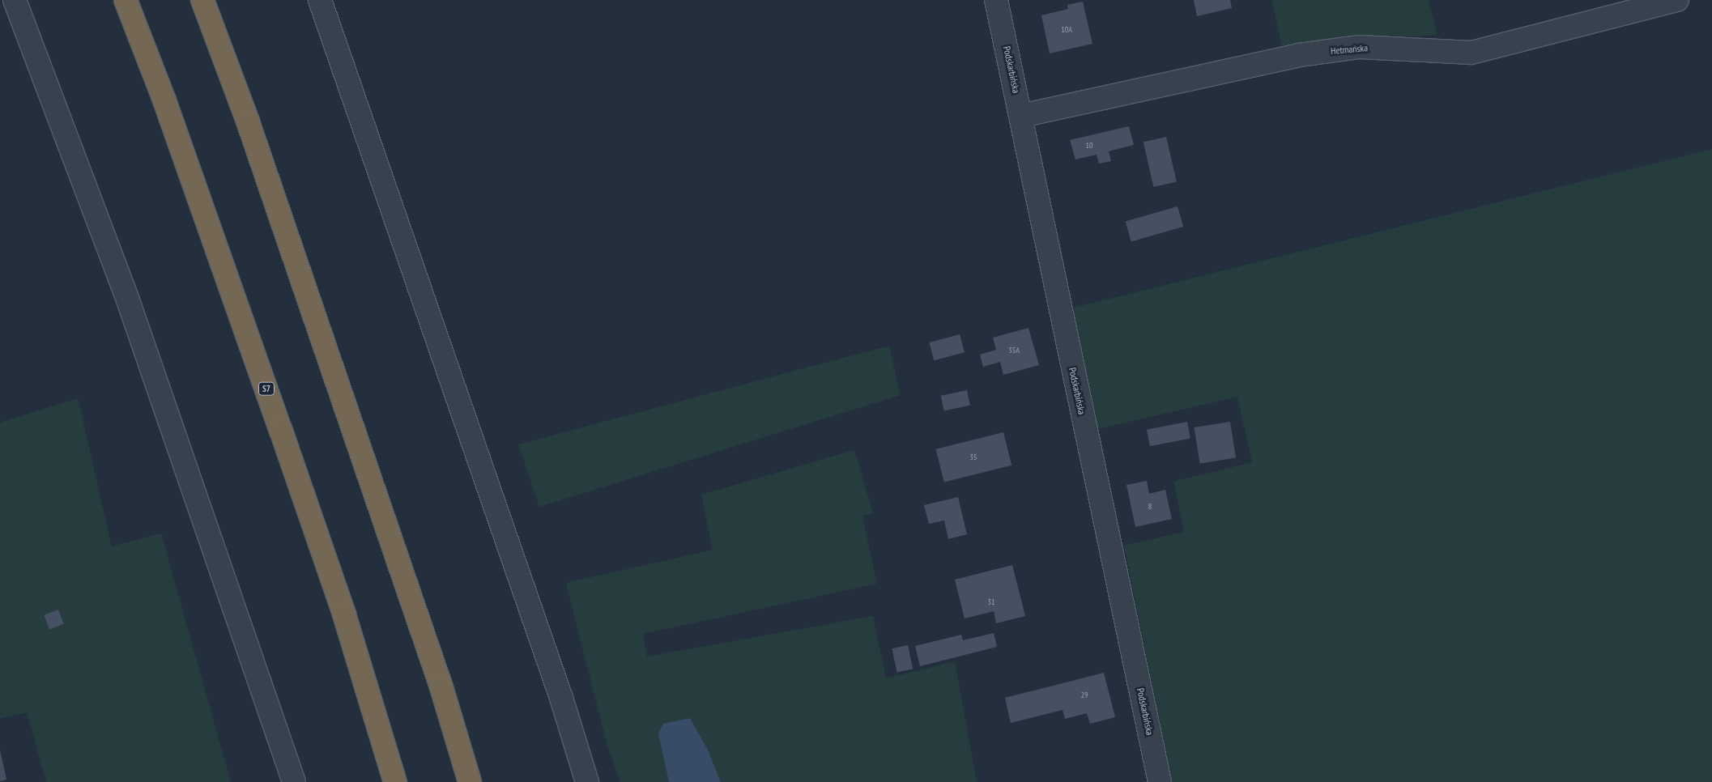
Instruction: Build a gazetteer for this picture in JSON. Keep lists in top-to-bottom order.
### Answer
{
  "streets": {
    "highway": ["S7"],
    "street": ["Hetmańska", "Podskarbińska"]
  },
  "crossings": [
    ["Hetmańska", "Podskarbińska"]
  ],
  "house_numbers": [
    "10A",
    "10",
    "35A",
    "35",
    "8",
    "31",
    "29"
  ]
}
